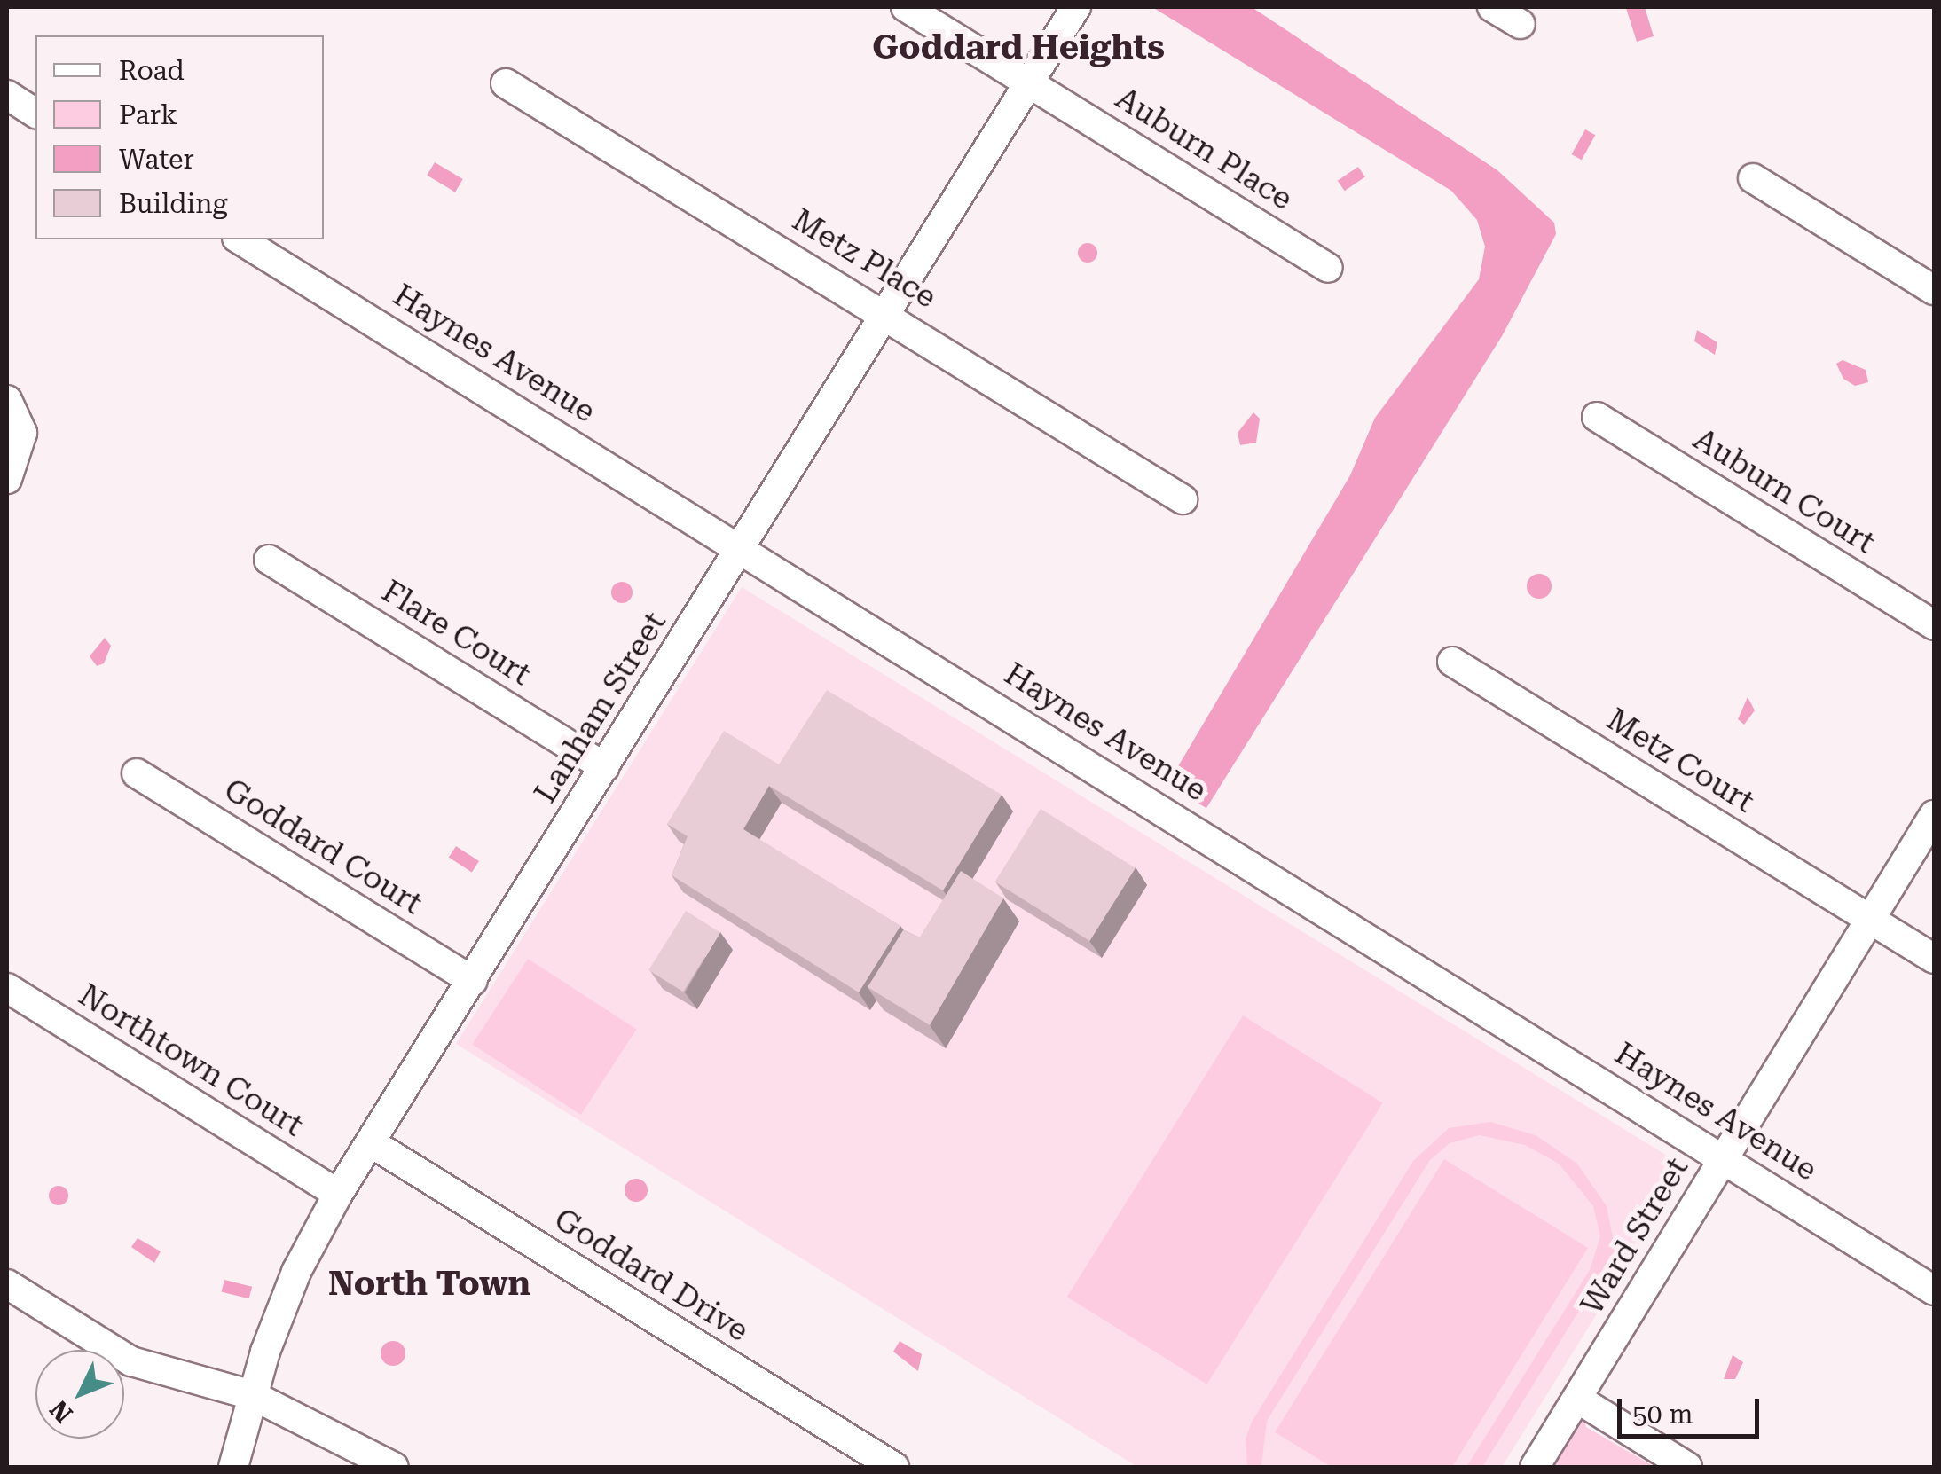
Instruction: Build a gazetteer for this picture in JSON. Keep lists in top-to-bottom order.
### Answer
{
  "streets": {
    "street": [
      "Auburn Place",
      "Metz Place",
      "Haynes Avenue",
      "Auburn Court",
      "Flare Court",
      "Lanham Street",
      "Metz Court",
      "Goddard Court",
      "Northtown Court",
      "Ward Street",
      "Goddard Drive"
    ]
  },
  "crossings": [
    ["Auburn Place", "Lanham Street"],
    ["Metz Place", "Lanham Street"],
    ["Haynes Avenue", "Lanham Street"],
    ["Haynes Avenue", "Ward Street"],
    ["Flare Court", "Lanham Street"],
    ["Lanham Street", "Goddard Court"],
    ["Lanham Street", "Northtown Court"],
    ["Lanham Street", "Goddard Drive"],
    ["Metz Court", "Ward Street"]
  ],
  "districts": ["Goddard Heights", "North Town"],
  "legend": [
    "Road",
    "Park",
    "Water",
    "Building"
  ],
  "scale_bar": "50 m",
  "north": "bottom left"
}
